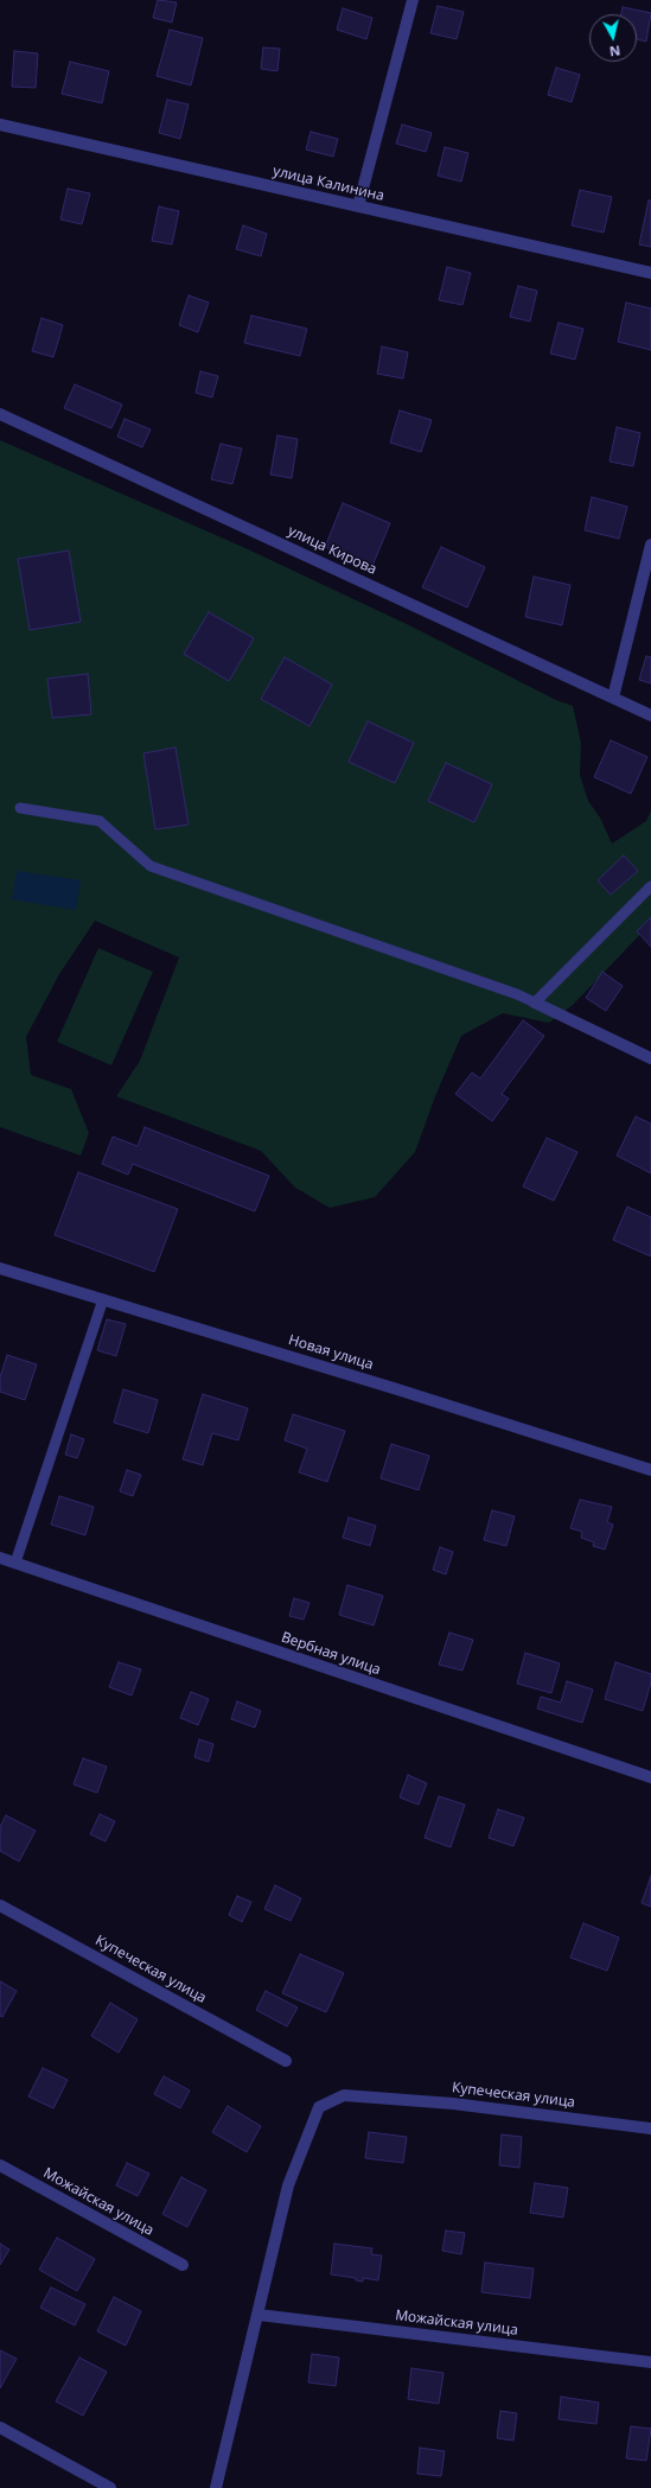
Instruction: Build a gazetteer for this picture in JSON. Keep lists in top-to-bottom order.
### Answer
{
  "streets": {
    "street": [
      "улица Калинина",
      "улица Кирова",
      "Новая улица",
      "Вербная улица",
      "Купеческая улица",
      "Можайская улица"
    ]
  },
  "crossings": [
    ["Купеческая улица", "Можайская улица"]
  ],
  "north": "bottom"
}
